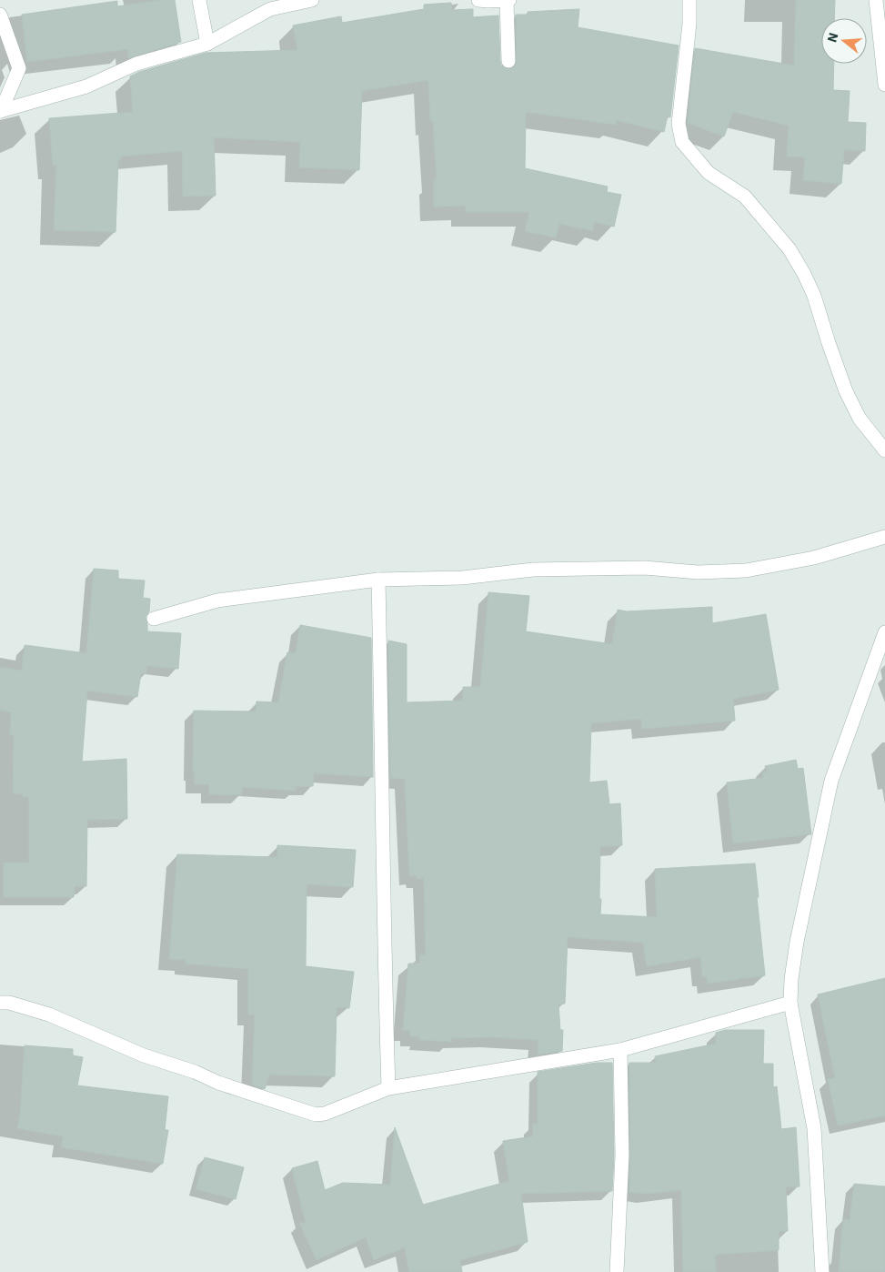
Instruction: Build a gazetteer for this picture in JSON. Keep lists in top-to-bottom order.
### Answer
{
  "north": "left"
}
